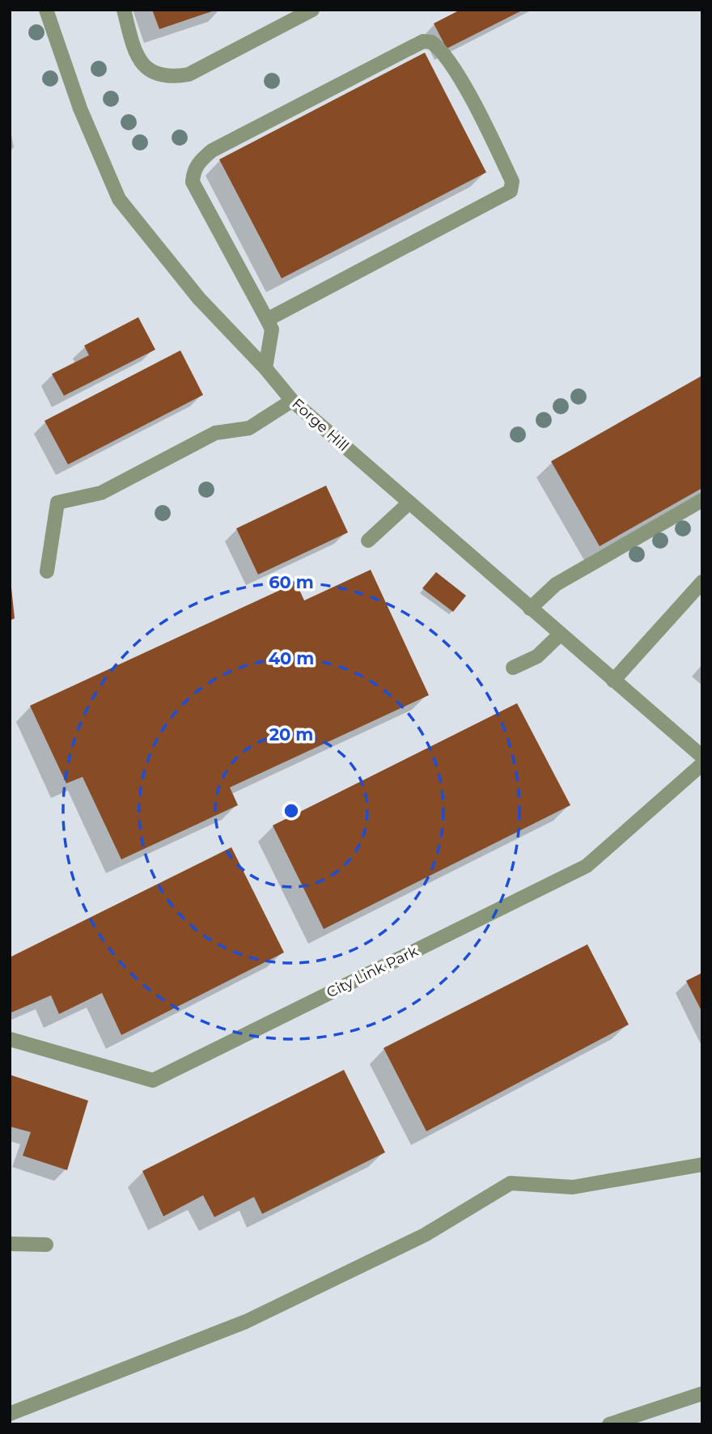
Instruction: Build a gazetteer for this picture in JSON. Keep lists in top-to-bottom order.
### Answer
{
  "streets": {
    "street": ["Forge Hill", "City Link Park"]
  },
  "rings": ["60 m", "40 m", "20 m"]
}
